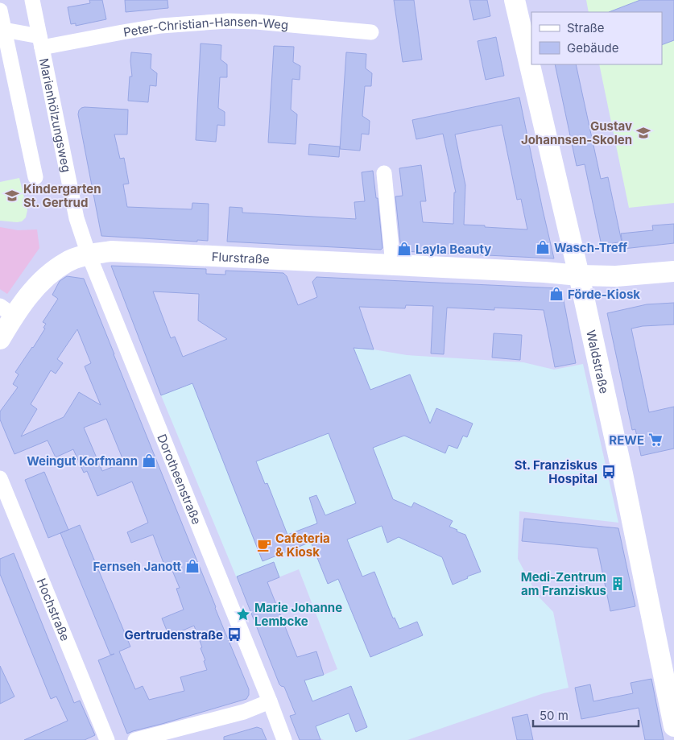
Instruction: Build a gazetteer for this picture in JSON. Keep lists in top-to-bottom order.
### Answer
{
  "streets": {
    "main road": ["Flurstraße", "Waldstraße"],
    "street": [
      "Peter-Christian-Hansen-Weg",
      "Marienhölzungsweg",
      "Dorotheenstraße",
      "Hochstraße"
    ]
  },
  "crossings": [
    ["Peter-Christian-Hansen-Weg", "Marienhölzungsweg"],
    ["Marienhölzungsweg", "Dorotheenstraße"],
    ["Flurstraße", "Waldstraße"],
    ["Flurstraße", "Dorotheenstraße"]
  ],
  "places": {
    "school or university": ["Gustav Johannsen-Skolen", "Kindergarten St. Gertrud"],
    "shop": [
      "Wasch-Treff",
      "Layla Beauty",
      "Förde-Kiosk",
      "Weingut Korfmann",
      "Fernseh Janott"
    ],
    "supermarket": ["REWE"],
    "bus stop": ["St. Franziskus Hospital", "Gertrudenstraße"],
    "cafe": ["Cafeteria & Kiosk"],
    "building": ["Medi-Zentrum am Franziskus"],
    "place": ["Marie Johanne Lembcke"]
  },
  "legend": ["Straße", "Gebäude"],
  "scale_bar": "50 m"
}
